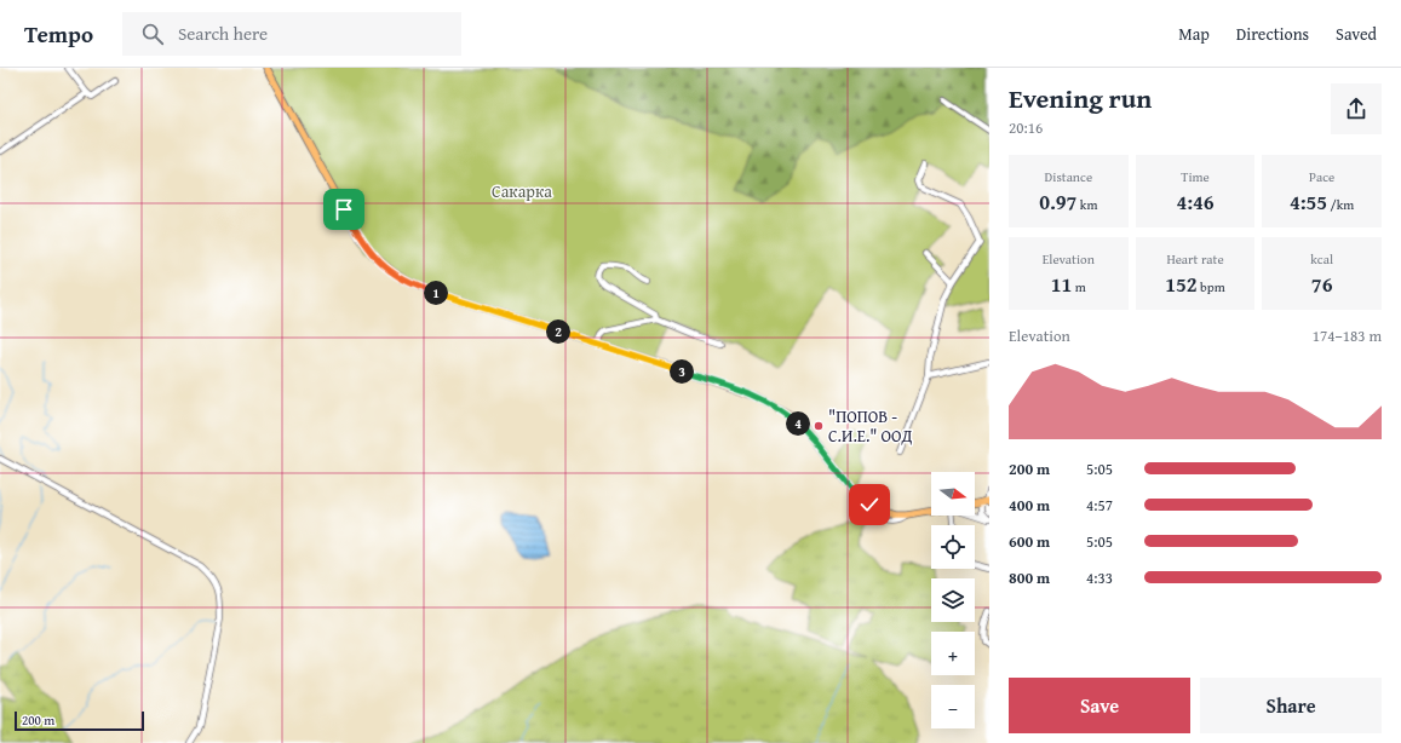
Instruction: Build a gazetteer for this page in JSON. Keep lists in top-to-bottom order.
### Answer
{
  "parks": ["Сакарка"],
  "places": ["\"ПОПОВ - С.И.Е.\" ООД"],
  "scale_bar": "200 m",
  "north": "right",
  "page": {
    "header": "Tempo",
    "search": "Search here",
    "nav": ["Map", "Directions", "Saved"],
    "heading": ["Evening run", "20:16"],
    "stats": [
      ["Distance", "0.97 km"],
      ["Time", "4:46"],
      ["Pace", "4:55 /km"],
      ["Elevation", "11 m"],
      ["Heart rate", "152 bpm"],
      ["kcal", "76"]
    ],
    "pins": [
      "1",
      "2",
      "3",
      "4"
    ],
    "chart": ["Elevation", "174–183 m"],
    "list": [
      {
        "name": "200 m",
        "note": "5:05"
      },
      {
        "name": "400 m",
        "note": "4:57"
      },
      {
        "name": "600 m",
        "note": "5:05"
      },
      {
        "name": "800 m",
        "note": "4:33"
      }
    ],
    "map_buttons": ["+", "−"],
    "buttons": ["Save", "Share"],
    "scale": "200 m"
  }
}
